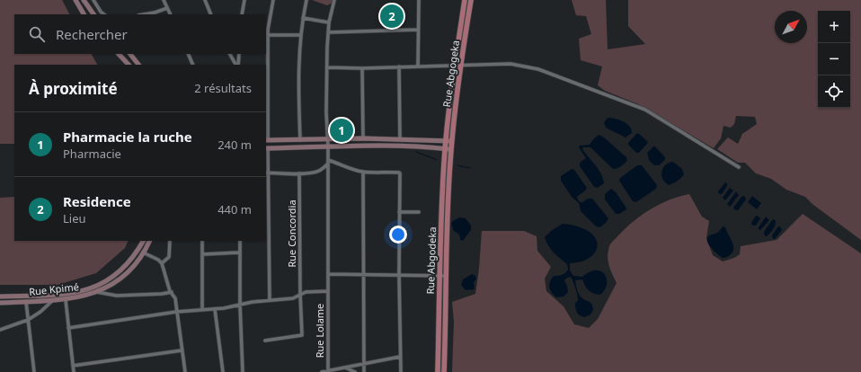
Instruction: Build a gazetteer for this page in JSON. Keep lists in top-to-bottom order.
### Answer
{
  "streets": {
    "main road": ["Rue Abgogeka", "Rue Abgodeka", "Rue Kpimé"],
    "street": ["Rue Concordia", "Rue Lolame"]
  },
  "crossings": [
    ["Rue Abgogeka", "Rue Abgodeka"]
  ],
  "north": "top right",
  "page": {
    "pins": ["2", "1"],
    "map_buttons": ["+", "−"],
    "search": "Rechercher",
    "heading": ["À proximité", "2 résultats"],
    "list": [
      {
        "mark": "1",
        "name": "Pharmacie la ruche",
        "note": "Pharmacie",
        "value": "240 m"
      },
      {
        "mark": "2",
        "name": "Residence",
        "note": "Lieu",
        "value": "440 m"
      }
    ]
  }
}
